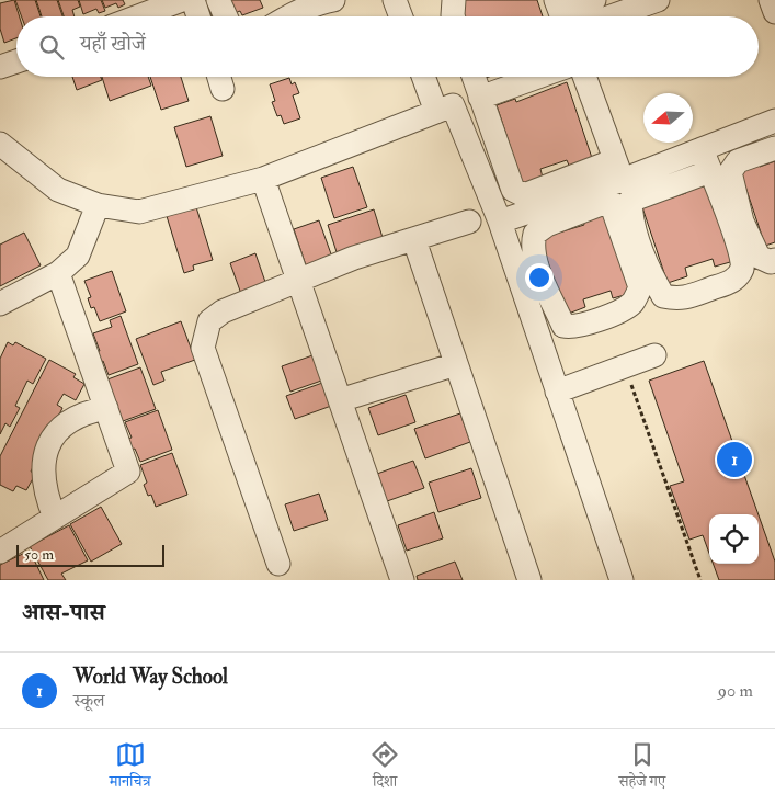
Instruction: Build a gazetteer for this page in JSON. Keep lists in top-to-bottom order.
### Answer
{
  "scale_bar": "50 m",
  "north": "left",
  "page": {
    "search": "यहाँ खोजें",
    "pins": "1",
    "scale": "50 m",
    "heading": "आस-पास",
    "list": [
      {
        "mark": "1",
        "name": "World Way School",
        "note": "स्कूल",
        "value": "90 m"
      }
    ],
    "nav": ["मानचित्र", "दिशा", "सहेजे गए"]
  }
}
